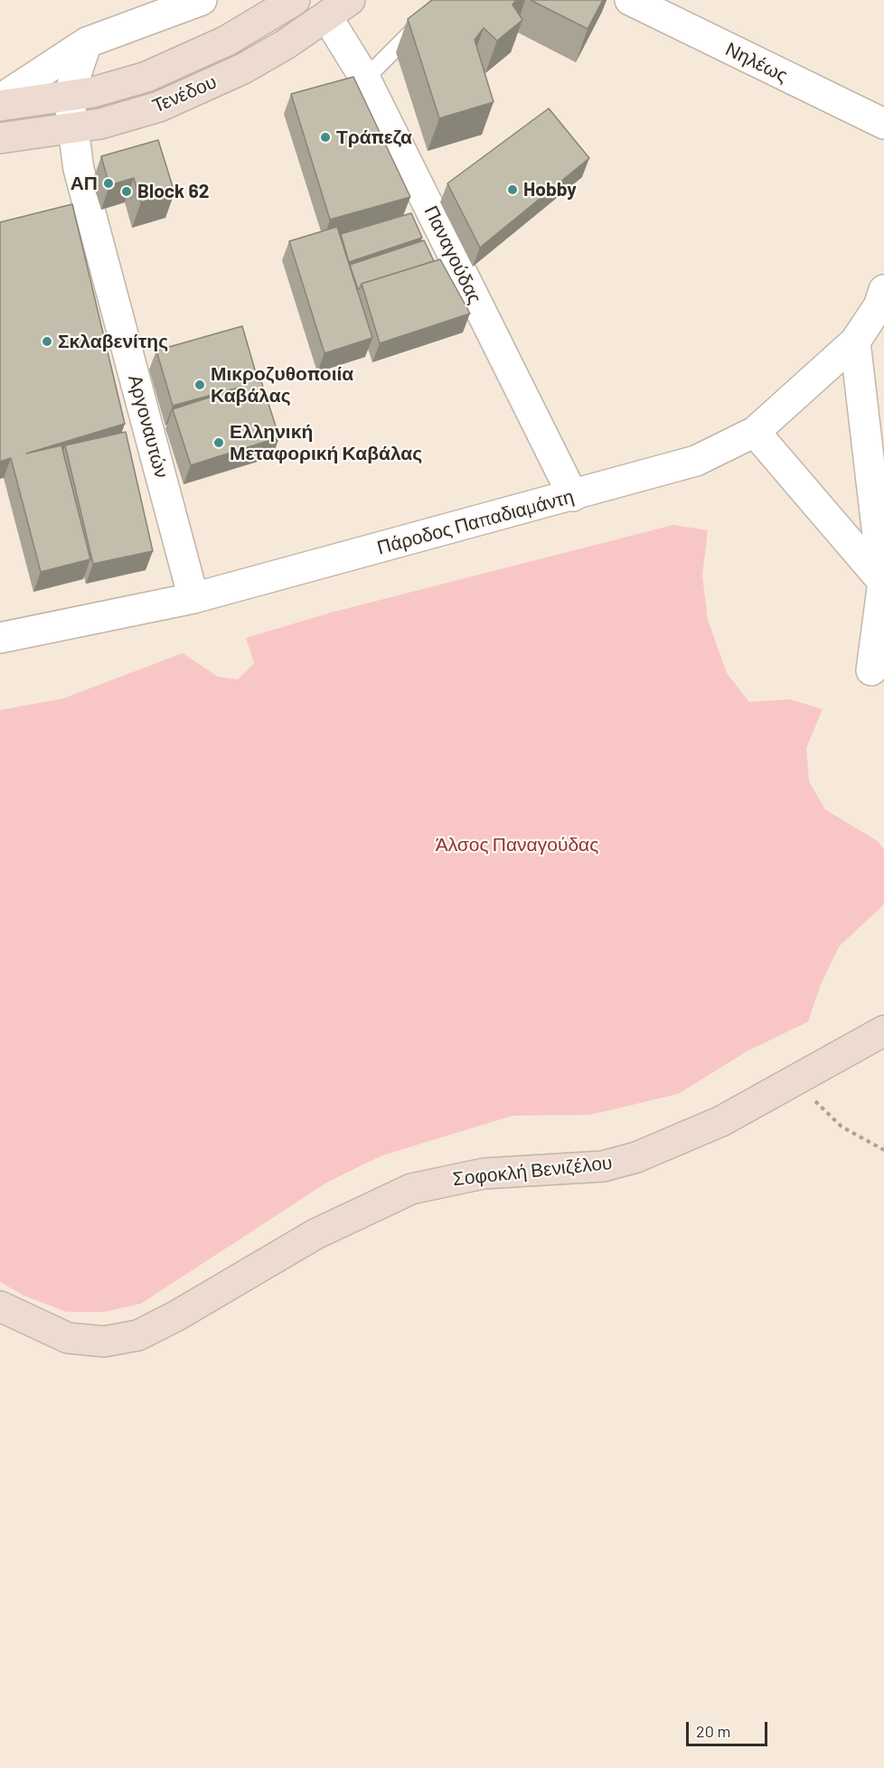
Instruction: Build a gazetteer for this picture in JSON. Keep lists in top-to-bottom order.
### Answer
{
  "streets": {
    "street": [
      "Νηλέως",
      "Τενέδου",
      "Παναγούδας",
      "Αργοναυτών",
      "Πάροδος Παπαδιαμάντη",
      "Σοφοκλή Βενιζέλου"
    ]
  },
  "crossings": [
    ["Τενέδου", "Παναγούδας"],
    ["Τενέδου", "Αργοναυτών"],
    ["Παναγούδας", "Πάροδος Παπαδιαμάντη"],
    ["Αργοναυτών", "Πάροδος Παπαδιαμάντη"]
  ],
  "parks": ["Άλσος Παναγούδας"],
  "places": [
    "Τράπεζα",
    "ΑΠ",
    "Hobby",
    "Block 62",
    "Σκλαβενίτης",
    "Μικροζυθοποιία Καβάλας",
    "Ελληνική Μεταφορική Καβάλας"
  ],
  "scale_bar": "20 m"
}
